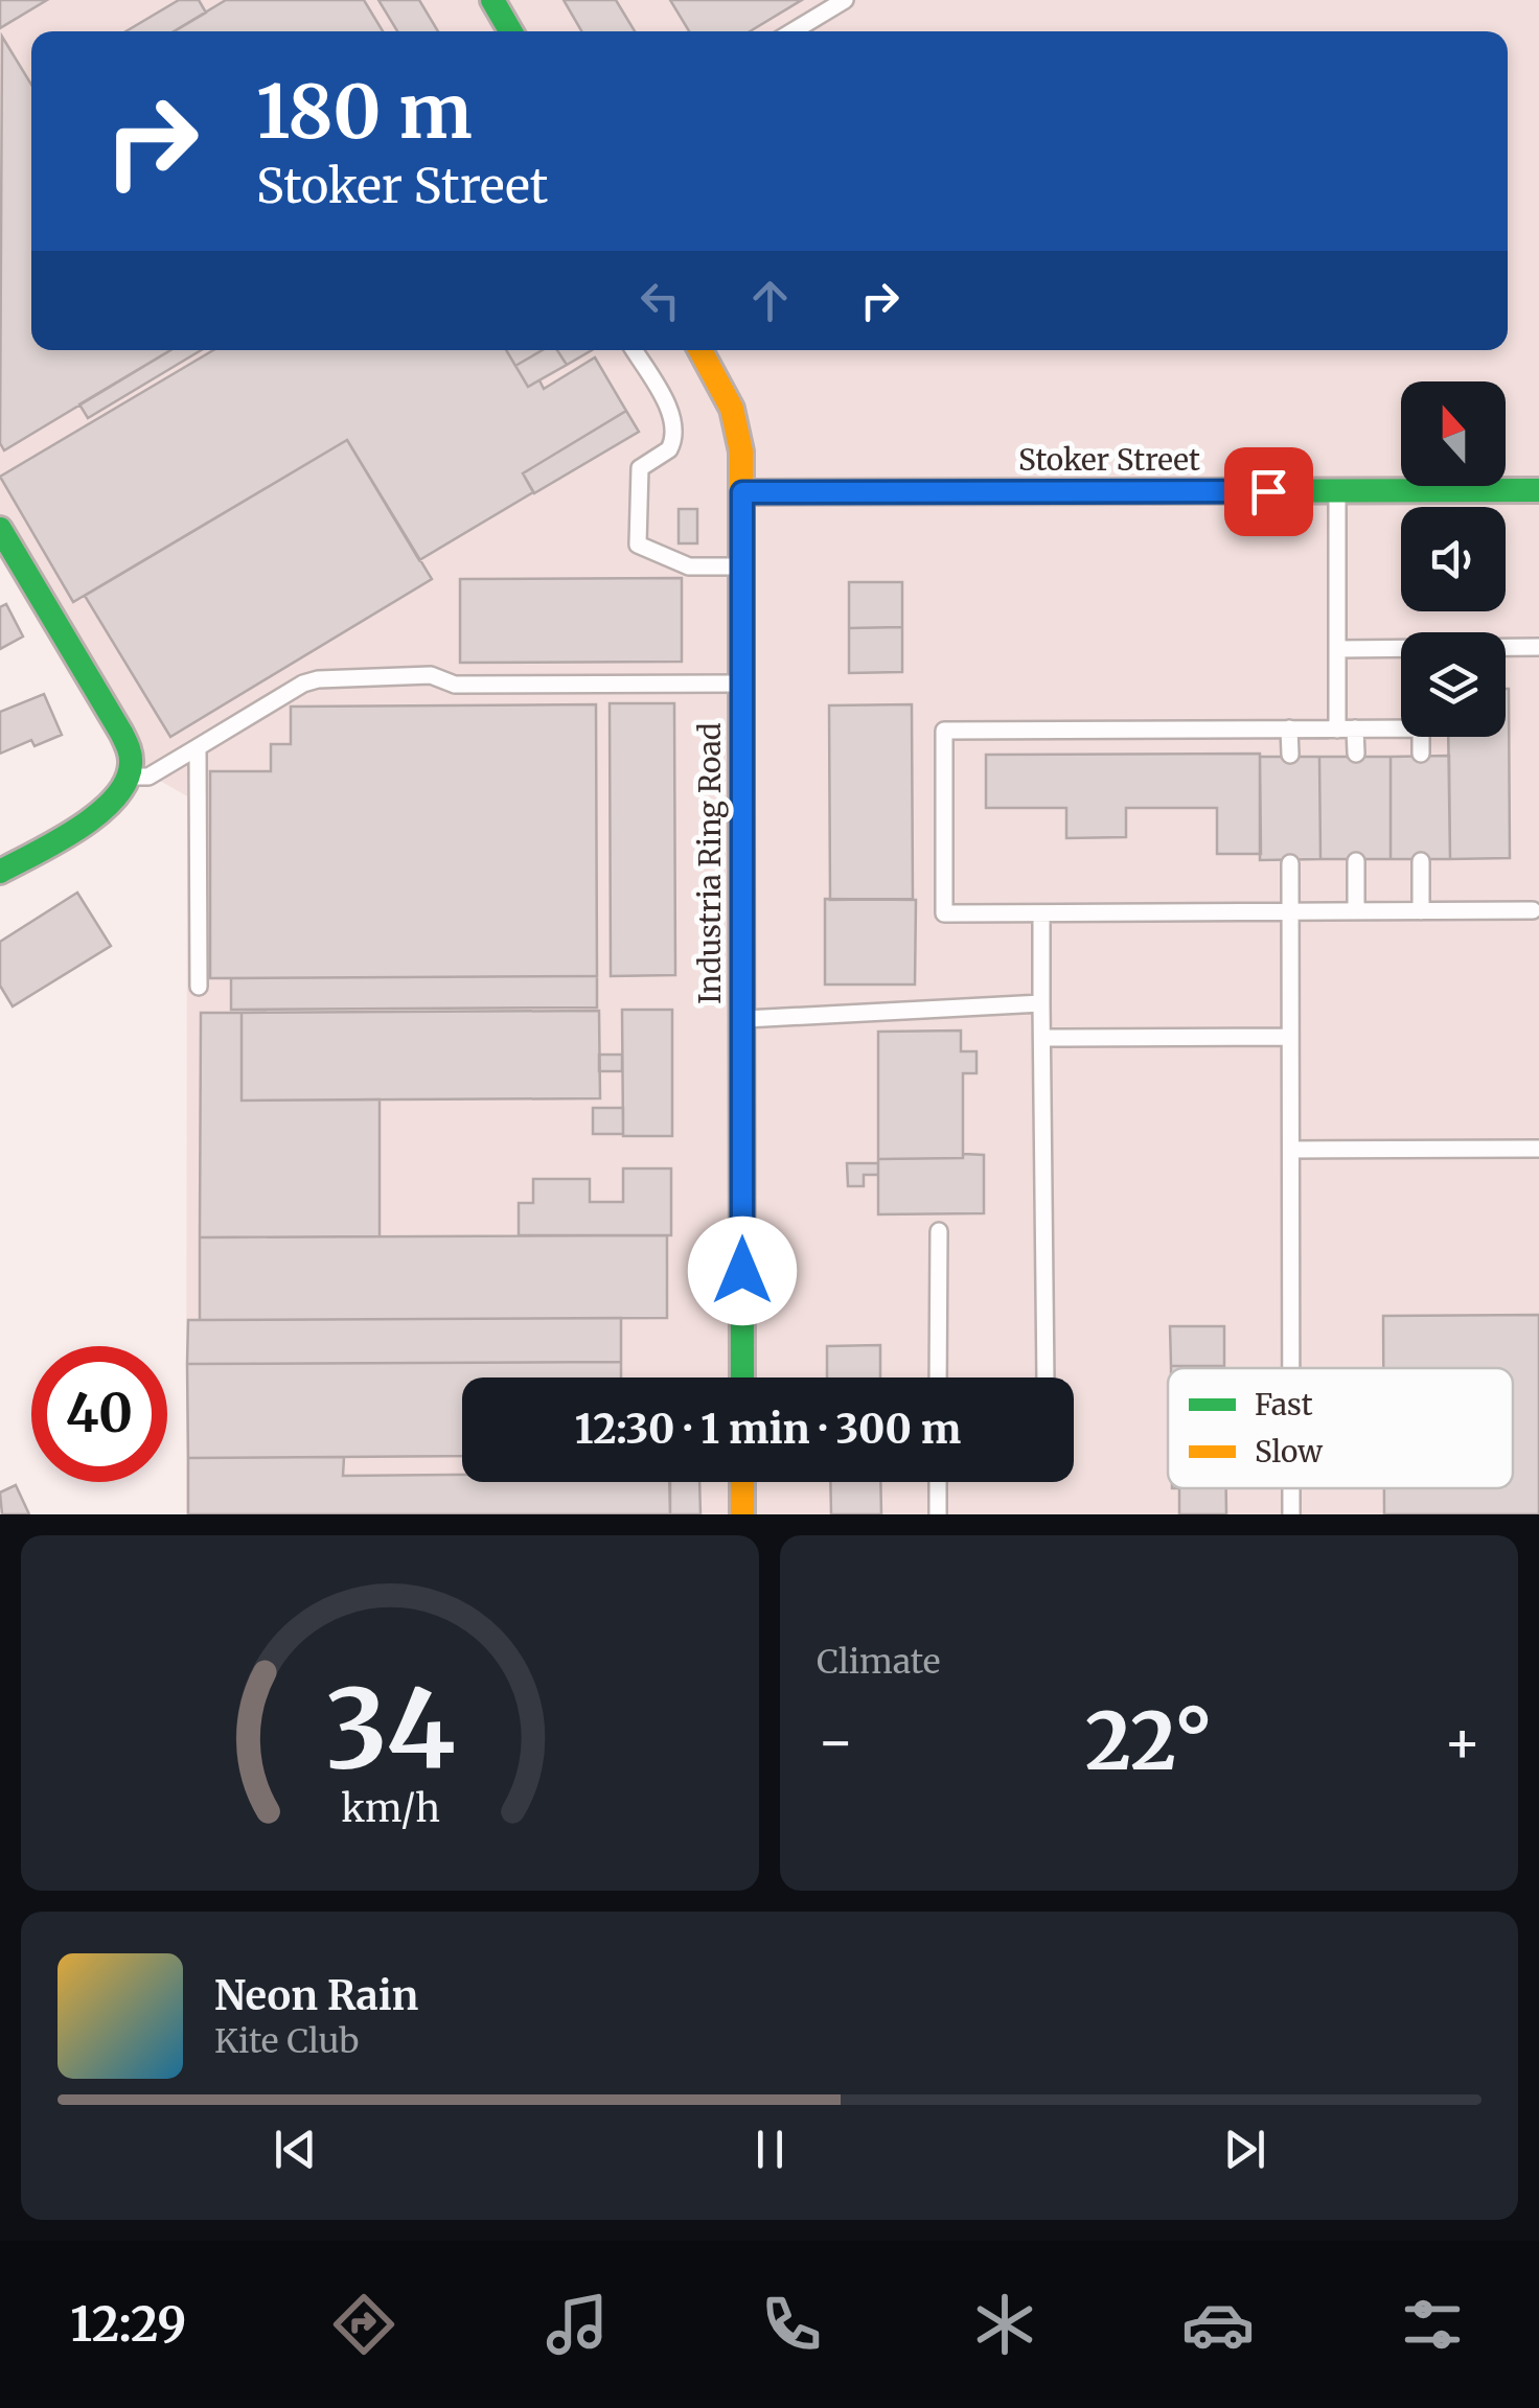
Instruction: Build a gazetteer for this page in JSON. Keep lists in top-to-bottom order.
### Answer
{
  "streets": {
    "street": ["Stoker Street", "Industria Ring Road"]
  },
  "crossings": [
    ["Stoker Street", "Industria Ring Road"]
  ],
  "legend": ["Fast", "Slow"],
  "north": "top",
  "page": {
    "turn": ["180 m", "Stoker Street"],
    "limit": "40",
    "trip": "12:30 · 1 min · 300 m",
    "tile": "Climate",
    "heat": ["−", "22°", "+"],
    "song": ["Neon Rain", "Kite Club"],
    "tabs": "12:29",
    "gauge": ["34", "km/h"]
  }
}
